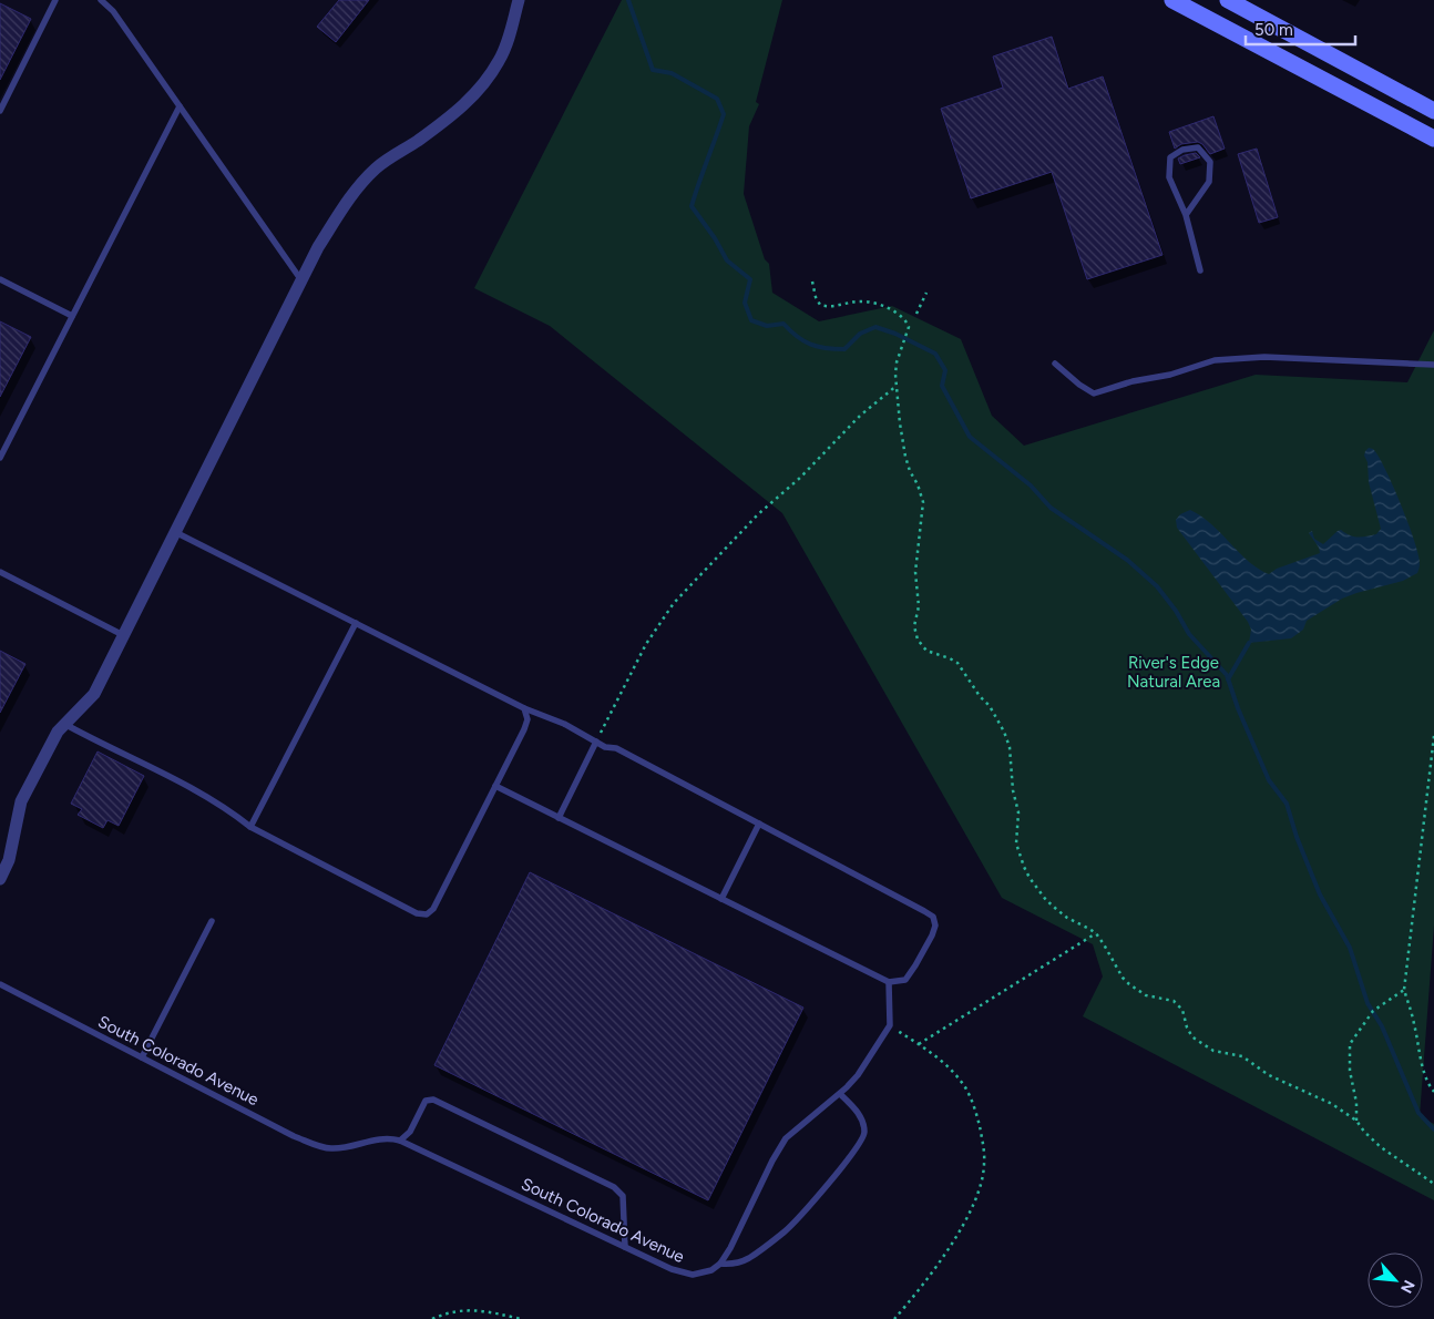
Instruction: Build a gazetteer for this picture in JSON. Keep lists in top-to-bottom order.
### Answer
{
  "streets": {
    "lane": ["South Colorado Avenue"]
  },
  "parks": ["River's Edge Natural Area"],
  "scale_bar": "50 m",
  "north": "bottom right"
}
